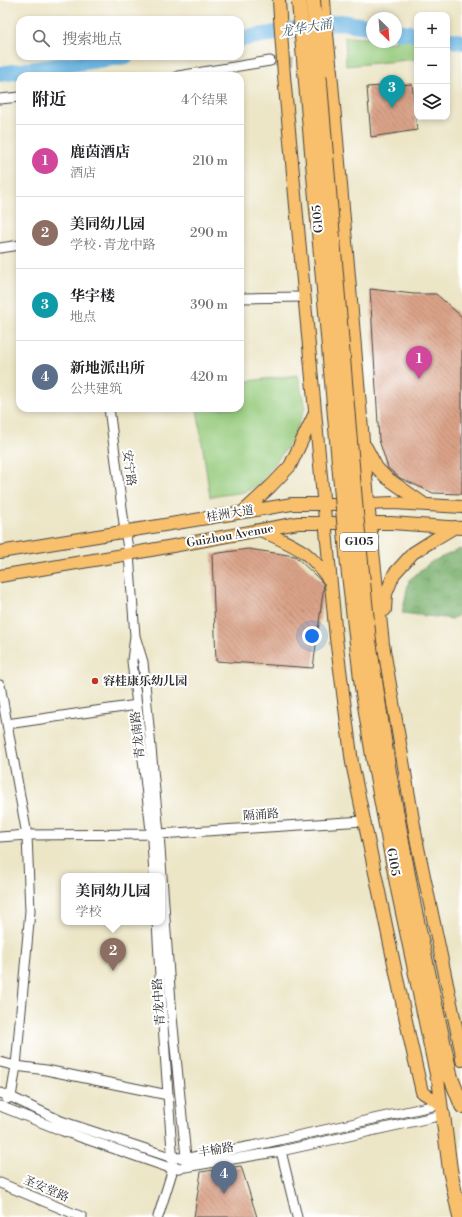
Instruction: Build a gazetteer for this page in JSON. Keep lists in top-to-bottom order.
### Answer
{
  "streets": {
    "highway": ["G105"],
    "main road": ["桂洲大道", "Guizhou Avenue"],
    "street": [
      "安宁路",
      "青龙南路",
      "隔涌路",
      "青龙中路",
      "丰榆路",
      "圣安堂路"
    ]
  },
  "crossings": [
    ["G105", "丰榆路"],
    ["安宁路", "桂洲大道"],
    ["安宁路", "青龙南路"],
    ["桂洲大道", "青龙南路"],
    ["Guizhou Avenue", "青龙南路"],
    ["青龙南路", "隔涌路"],
    ["青龙南路", "青龙中路"],
    ["隔涌路", "青龙中路"],
    ["青龙中路", "丰榆路"]
  ],
  "water": ["龙华大涌"],
  "places": ["容桂康乐幼儿园"],
  "north": "bottom right",
  "page": {
    "map_buttons": ["+", "−"],
    "search": "搜索地点",
    "heading": ["附近", "4个结果"],
    "pins": [
      "3",
      "1",
      "2",
      "4"
    ],
    "list": [
      {
        "mark": "1",
        "name": "鹿茵酒店",
        "note": "酒店",
        "value": "210 m"
      },
      {
        "mark": "2",
        "name": "美同幼儿园",
        "note": "学校 · 青龙中路",
        "value": "290 m"
      },
      {
        "mark": "3",
        "name": "华宇楼",
        "note": "地点",
        "value": "390 m"
      },
      {
        "mark": "4",
        "name": "新地派出所",
        "note": "公共建筑",
        "value": "420 m"
      }
    ],
    "popup": ["美同幼儿园", "学校"]
  }
}
